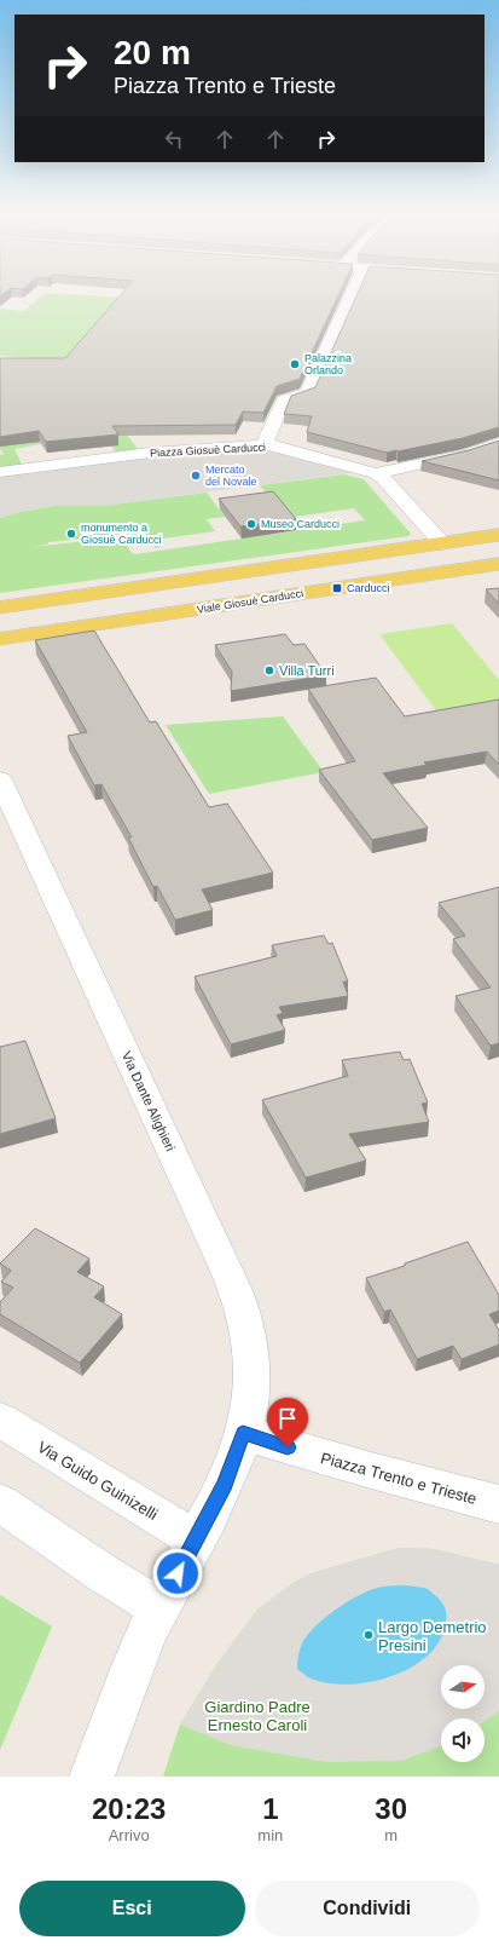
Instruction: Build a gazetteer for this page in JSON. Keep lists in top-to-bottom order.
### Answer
{
  "streets": {
    "main road": ["Viale Giosuè Carducci"],
    "street": [
      "Piazza Giosuè Carducci",
      "Via Dante Alighieri",
      "Piazza Trento e Trieste",
      "Via Guido Guinizelli"
    ]
  },
  "crossings": [
    ["Via Dante Alighieri", "Piazza Trento e Trieste"]
  ],
  "parks": ["Giardino Padre Ernesto Caroli"],
  "places": {
    "other": [
      "Palazzina Orlando",
      "Mercato del Novale",
      "Museo Carducci",
      "monumento a Giosuè Carducci",
      "Villa Turri",
      "Largo Demetrio Presini"
    ],
    "transit": ["Carducci"]
  },
  "north": "right",
  "page": {
    "turn": ["20 m", "Piazza Trento e Trieste"],
    "eta": [
      "20:23",
      "Arrivo",
      "1",
      "min",
      "30",
      "m"
    ],
    "buttons": ["Esci", "Condividi"]
  }
}
